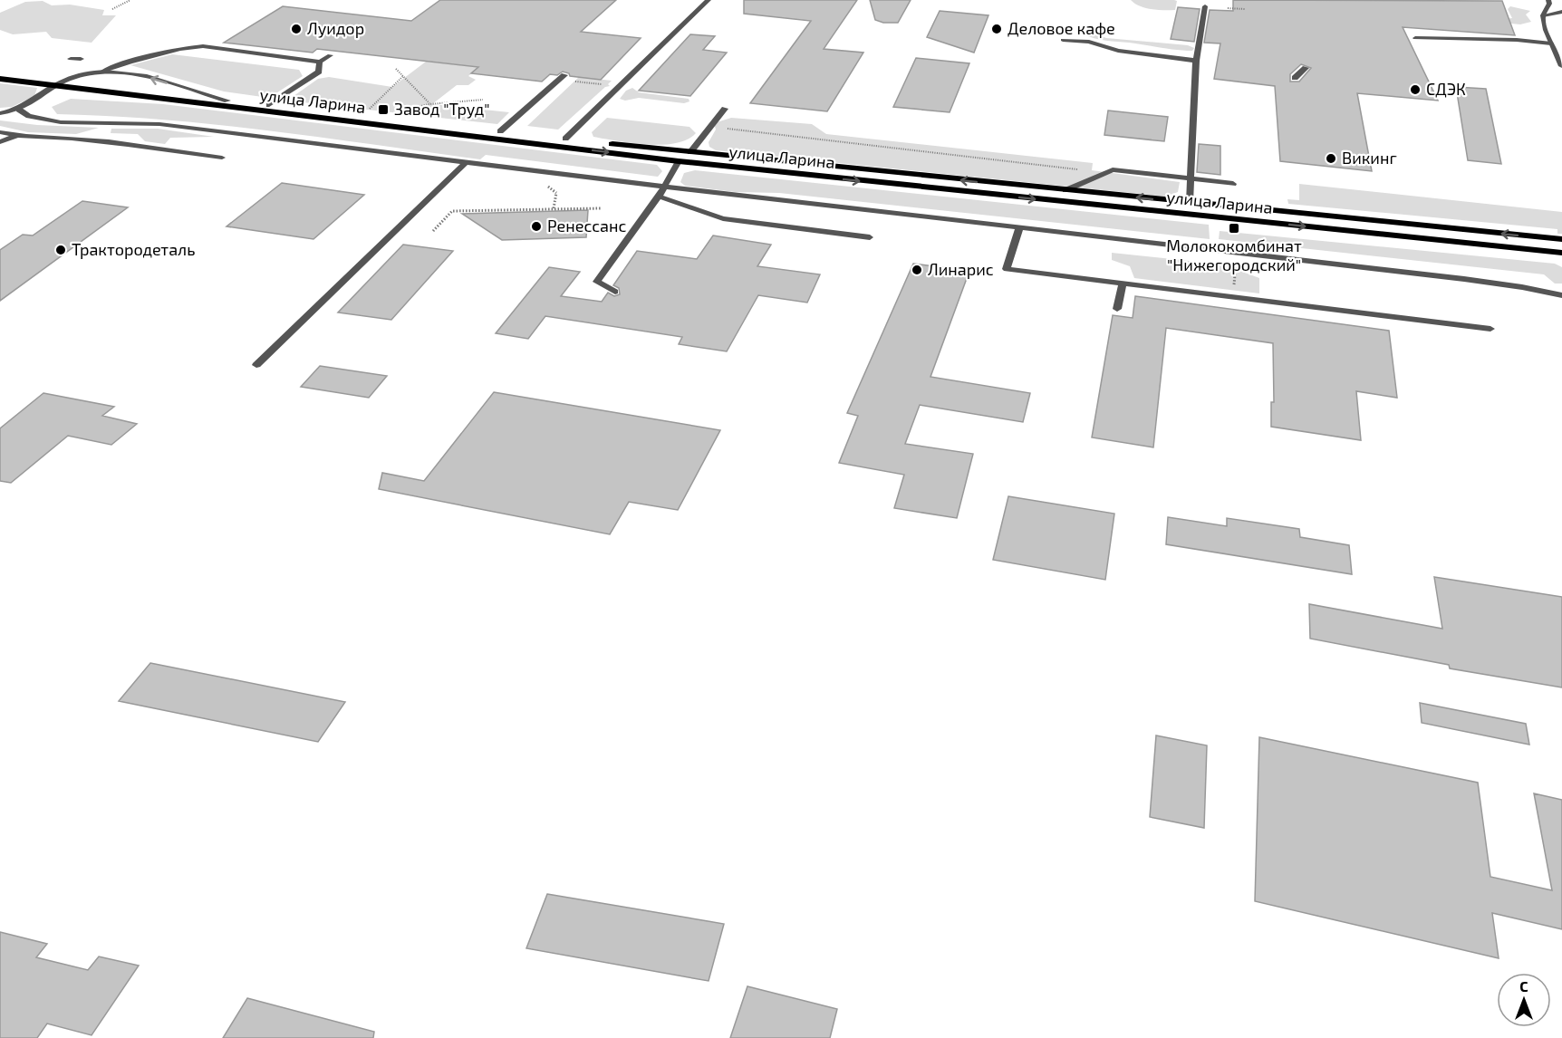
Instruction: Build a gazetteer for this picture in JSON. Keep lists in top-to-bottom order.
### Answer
{
  "streets": {
    "main road": ["улица Ларина"]
  },
  "places": {
    "other": [
      "Луидор",
      "Деловое кафе",
      "СДЭК",
      "Викинг",
      "Ренессанс",
      "Трактородеталь",
      "Линарис"
    ],
    "transit": ["Завод \"Труд\"", "Молококомбинат \"Нижегородский\""]
  },
  "north": "top"
}
